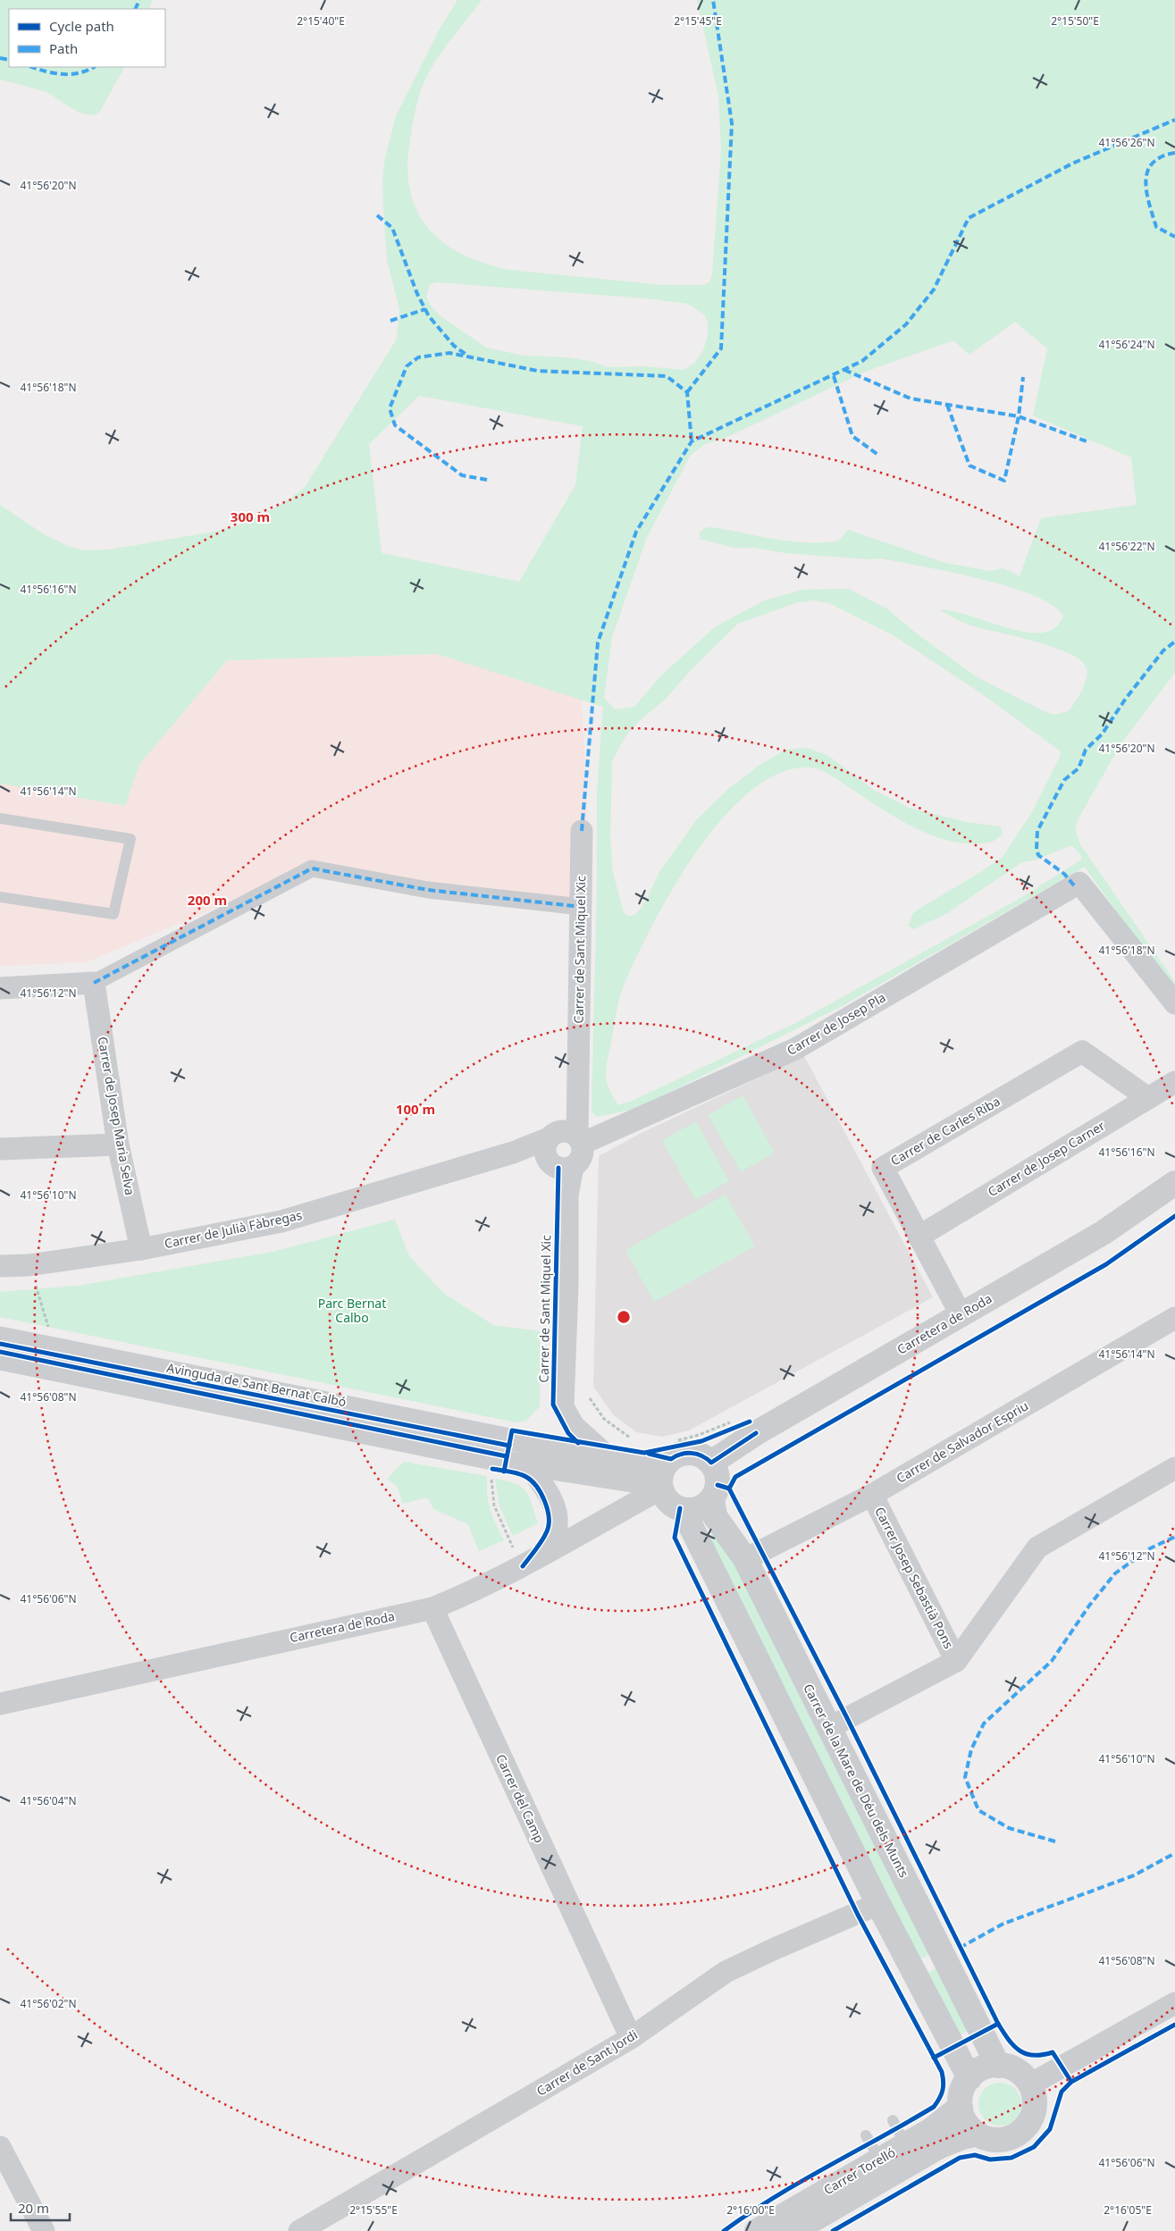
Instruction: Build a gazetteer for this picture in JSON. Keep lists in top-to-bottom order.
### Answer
{
  "streets": {
    "street": [
      "Carrer de Sant Miquel Xic",
      "Carrer de Josep Pla",
      "Carrer de Josep Maria Selva",
      "Carrer de Carles Riba",
      "Carrer de Josep Carner",
      "Carrer de Julià Fàbregas",
      "Carretera de Roda",
      "Avinguda de Sant Bernat Calbó",
      "Carrer de Salvador Espriu",
      "Carrer Josep Sebastià Pons",
      "Carrer de la Mare de Déu dels Munts",
      "Carrer del Camp",
      "Carrer de Sant Jordi",
      "Carrer Torelló"
    ]
  },
  "crossings": [
    ["Carrer de Sant Miquel Xic", "Carrer de Josep Pla"],
    ["Carrer de Sant Miquel Xic", "Carrer de Julià Fàbregas"],
    ["Carrer de Sant Miquel Xic", "Avinguda de Sant Bernat Calbó"],
    ["Carrer de Josep Pla", "Carrer de Julià Fàbregas"],
    ["Carrer de Josep Maria Selva", "Carrer de Julià Fàbregas"],
    ["Carrer de Carles Riba", "Carrer de Josep Carner"],
    ["Carrer de Carles Riba", "Carretera de Roda"],
    ["Carretera de Roda", "Avinguda de Sant Bernat Calbó"],
    ["Carretera de Roda", "Carrer de la Mare de Déu dels Munts"],
    ["Carretera de Roda", "Carrer del Camp"],
    ["Avinguda de Sant Bernat Calbó", "Carrer de la Mare de Déu dels Munts"],
    ["Carrer de Salvador Espriu", "Carrer Josep Sebastià Pons"],
    ["Carrer de Salvador Espriu", "Carrer de la Mare de Déu dels Munts"],
    ["Carrer de la Mare de Déu dels Munts", "Carrer Torelló"],
    ["Carrer del Camp", "Carrer de Sant Jordi"]
  ],
  "parks": ["Parc Bernat Calbo"],
  "legend": ["Cycle path", "Path"],
  "scale_bar": "20 m",
  "coordinates": [
    "2°15'40\"E",
    "2°15'45\"E",
    "2°15'50\"E",
    "41°56'26\"N",
    "41°56'20\"N",
    "41°56'24\"N",
    "41°56'18\"N",
    "41°56'22\"N",
    "41°56'16\"N",
    "41°56'14\"N",
    "41°56'12\"N",
    "41°56'10\"N",
    "41°56'08\"N",
    "41°56'06\"N",
    "41°56'04\"N",
    "41°56'02\"N",
    "2°15'55\"E",
    "2°16'00\"E",
    "2°16'05\"E"
  ],
  "rings": ["300 m", "200 m", "100 m"]
}
